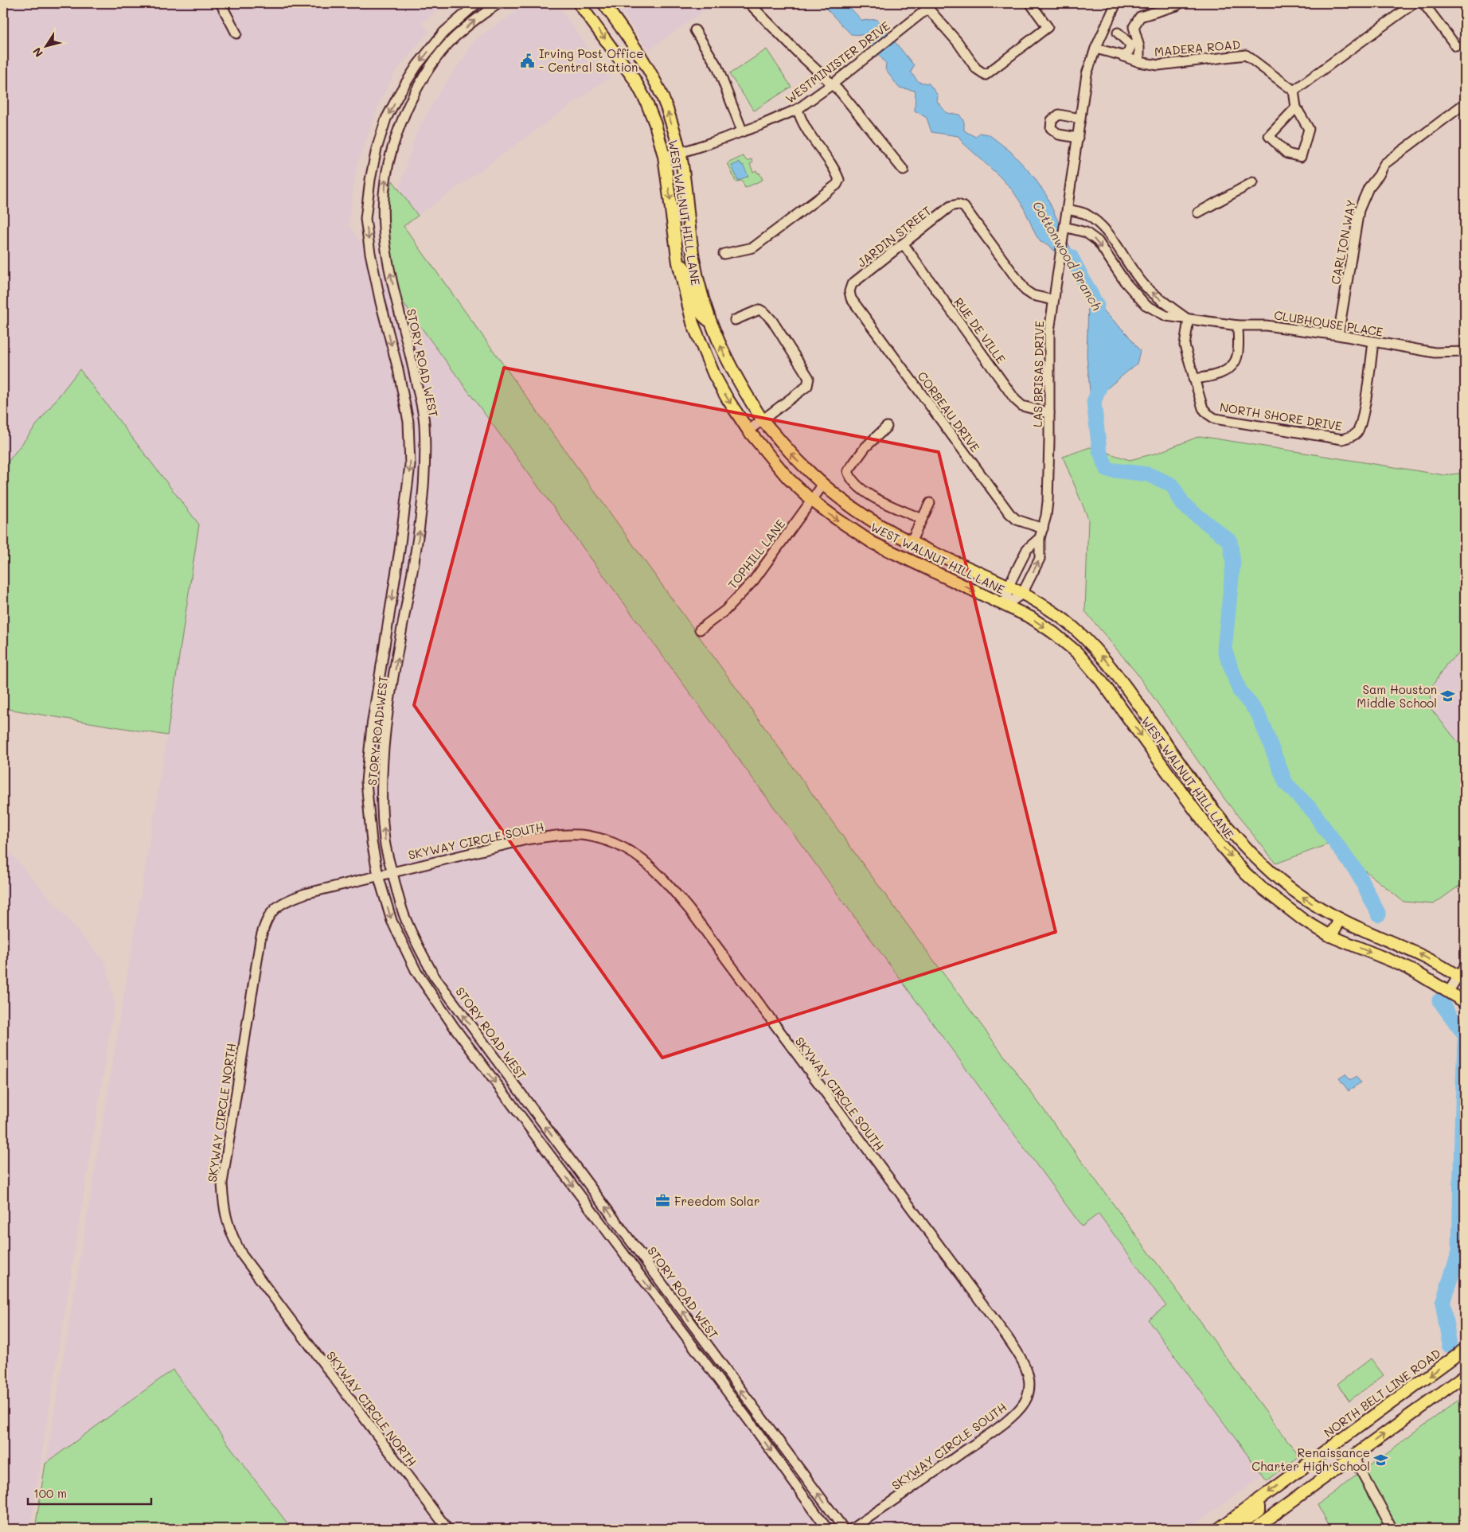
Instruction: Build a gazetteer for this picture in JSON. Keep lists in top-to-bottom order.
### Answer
{
  "streets": {
    "main road": ["WEST WALNUT HILL LANE", "NORTH BELT LINE ROAD"],
    "street": [
      "MADERA ROAD",
      "WESTMINISTER DRIVE",
      "JARDIN STREET",
      "CARLTON WAY",
      "CLUBHOUSE PLACE",
      "RUE DE VILLE",
      "STORY ROAD WEST",
      "LAS BRISAS DRIVE",
      "CORBEAU DRIVE",
      "NORTH SHORE DRIVE",
      "TOPHILL LANE",
      "SKYWAY CIRCLE SOUTH",
      "SKYWAY CIRCLE NORTH"
    ]
  },
  "crossings": [
    ["MADERA ROAD", "LAS BRISAS DRIVE"],
    ["WESTMINISTER DRIVE", "WEST WALNUT HILL LANE"],
    ["WEST WALNUT HILL LANE", "LAS BRISAS DRIVE"],
    ["WEST WALNUT HILL LANE", "TOPHILL LANE"],
    ["JARDIN STREET", "RUE DE VILLE"],
    ["JARDIN STREET", "LAS BRISAS DRIVE"],
    ["JARDIN STREET", "CORBEAU DRIVE"],
    ["CARLTON WAY", "CLUBHOUSE PLACE"],
    ["CLUBHOUSE PLACE", "LAS BRISAS DRIVE"],
    ["CLUBHOUSE PLACE", "NORTH SHORE DRIVE"],
    ["RUE DE VILLE", "LAS BRISAS DRIVE"],
    ["STORY ROAD WEST", "SKYWAY CIRCLE SOUTH"],
    ["STORY ROAD WEST", "SKYWAY CIRCLE NORTH"],
    ["LAS BRISAS DRIVE", "CORBEAU DRIVE"],
    ["SKYWAY CIRCLE SOUTH", "SKYWAY CIRCLE NORTH"]
  ],
  "water": ["Cottonwood Branch"],
  "places": {
    "public building": ["Irving Post Office - Central Station"],
    "school or university": ["Sam Houston Middle School", "Renaissance Charter High School"],
    "office": ["Freedom Solar"]
  },
  "scale_bar": "100 m",
  "north": "bottom left"
}
